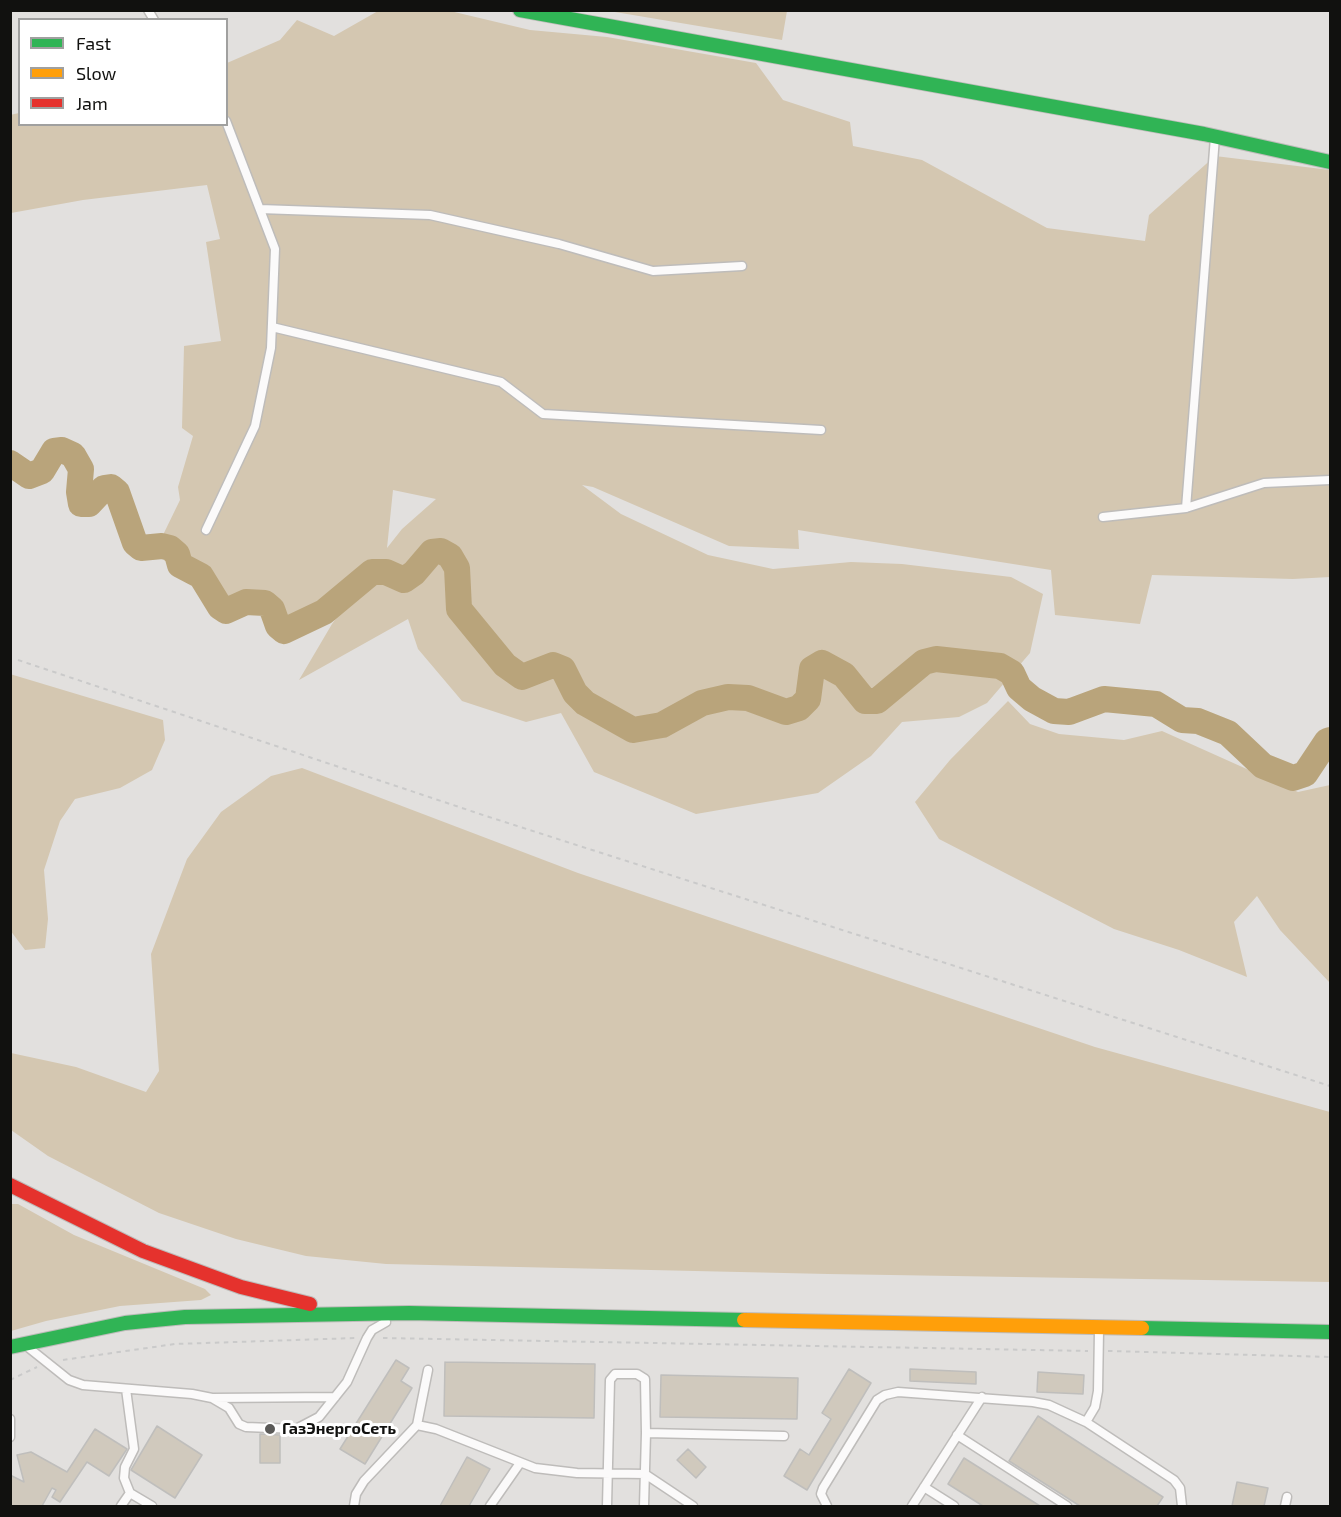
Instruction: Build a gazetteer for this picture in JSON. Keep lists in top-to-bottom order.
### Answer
{
  "places": ["ГазЭнергоСеть"],
  "legend": ["Fast", "Slow", "Jam"]
}
